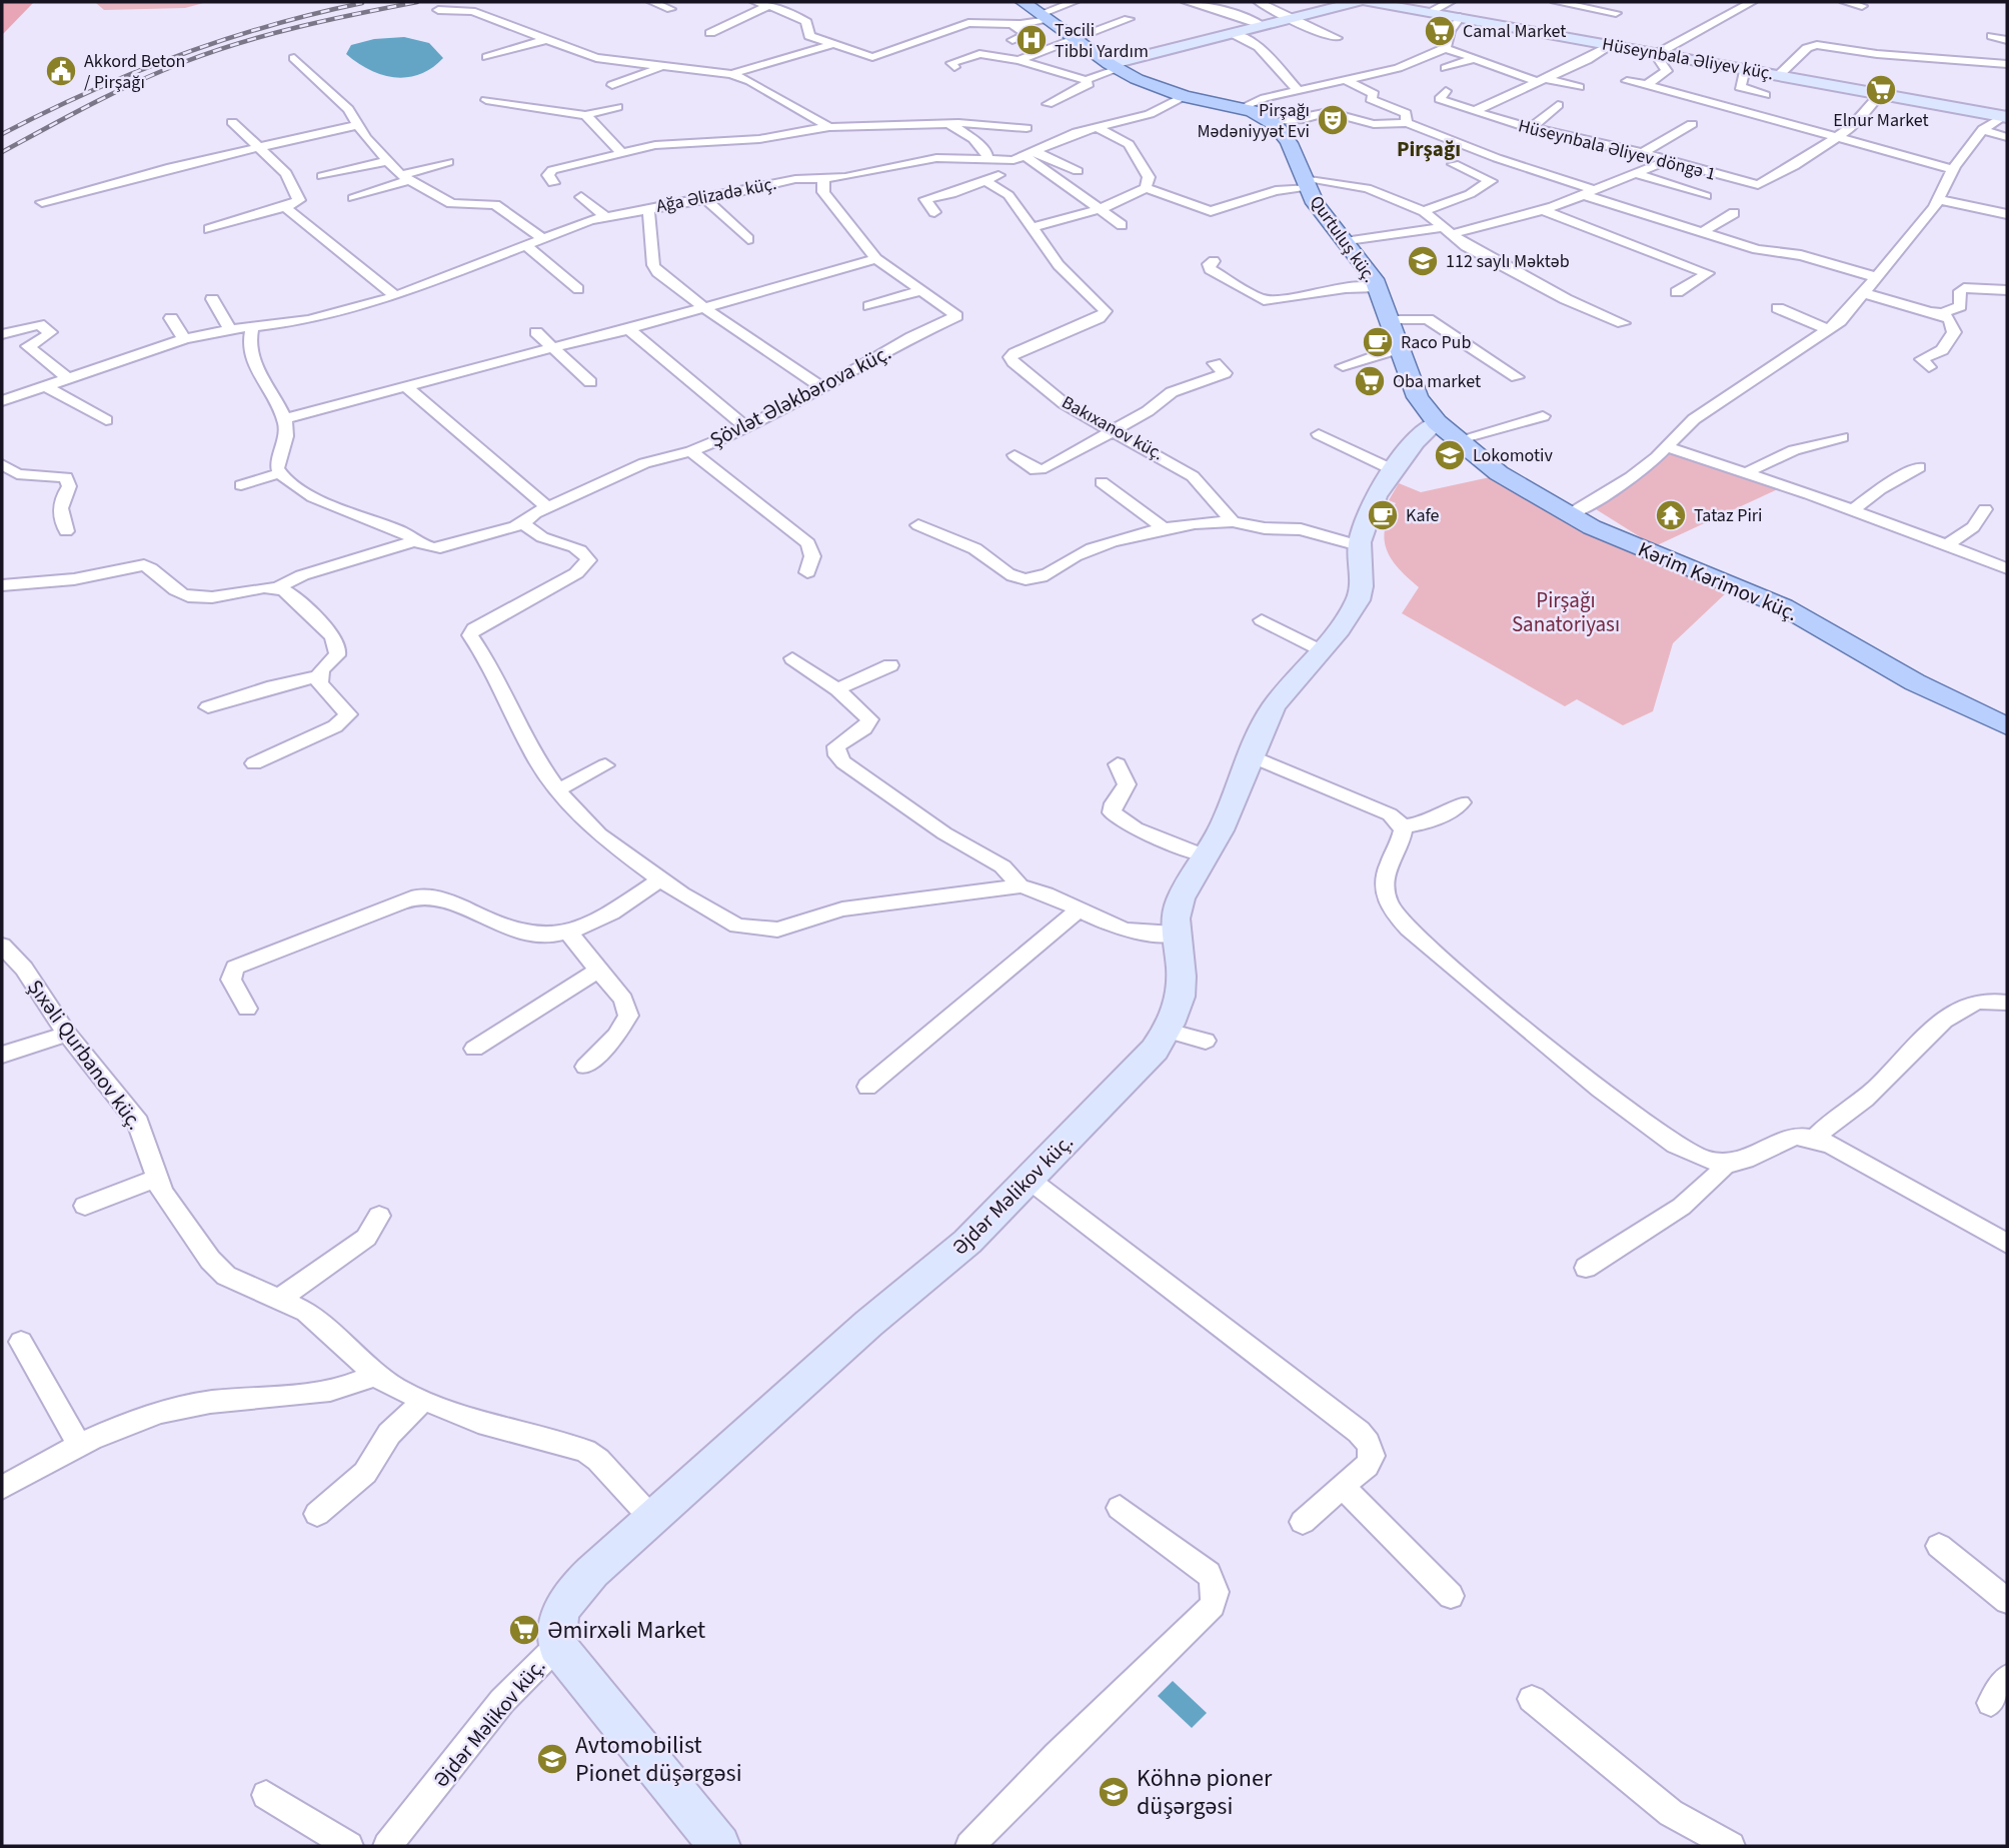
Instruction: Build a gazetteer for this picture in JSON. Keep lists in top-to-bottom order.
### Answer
{
  "streets": {
    "main road": ["Qurtuluş küç.", "Kərim Kərimov küç."],
    "street": [
      "Hüseynbala Əliyev küç.",
      "Hüseynbala Əliyev döngə 1",
      "Ağa Əlizadə küç.",
      "Şövlət Ələkbərova küç.",
      "Bakıxanov küç.",
      "Şıxəli Qurbanov küç.",
      "Əjdər Məlikov küç."
    ]
  },
  "crossings": [
    ["Hüseynbala Əliyev küç.", "Hüseynbala Əliyev döngə 1"],
    ["Ağa Əlizadə küç.", "Şövlət Ələkbərova küç."],
    ["Qurtuluş küç.", "Kərim Kərimov küç."],
    ["Qurtuluş küç.", "Əjdər Məlikov küç."],
    ["Kərim Kərimov küç.", "Əjdər Məlikov küç."],
    ["Şıxəli Qurbanov küç.", "Əjdər Məlikov küç."]
  ],
  "districts": ["Pirşağı"],
  "parks": ["Pirşağı Sanatoriyası"],
  "places": {
    "supermarket": [
      "Camal Market",
      "Elnur Market",
      "Oba market",
      "Əmirxəli Market"
    ],
    "hospital": ["Təcili Tibbi Yardım"],
    "public building": ["Akkord Beton / Pirşağı"],
    "theatre": ["Pirşağı Mədəniyyət Evi"],
    "school or university": [
      "112 saylı Məktəb",
      "Lokomotiv",
      "Avtomobilist Pionet düşərgəsi",
      "Köhnə pioner düşərgəsi"
    ],
    "cafe": ["Raco Pub", "Kafe"],
    "temple": ["Tataz Piri"]
  }
}
